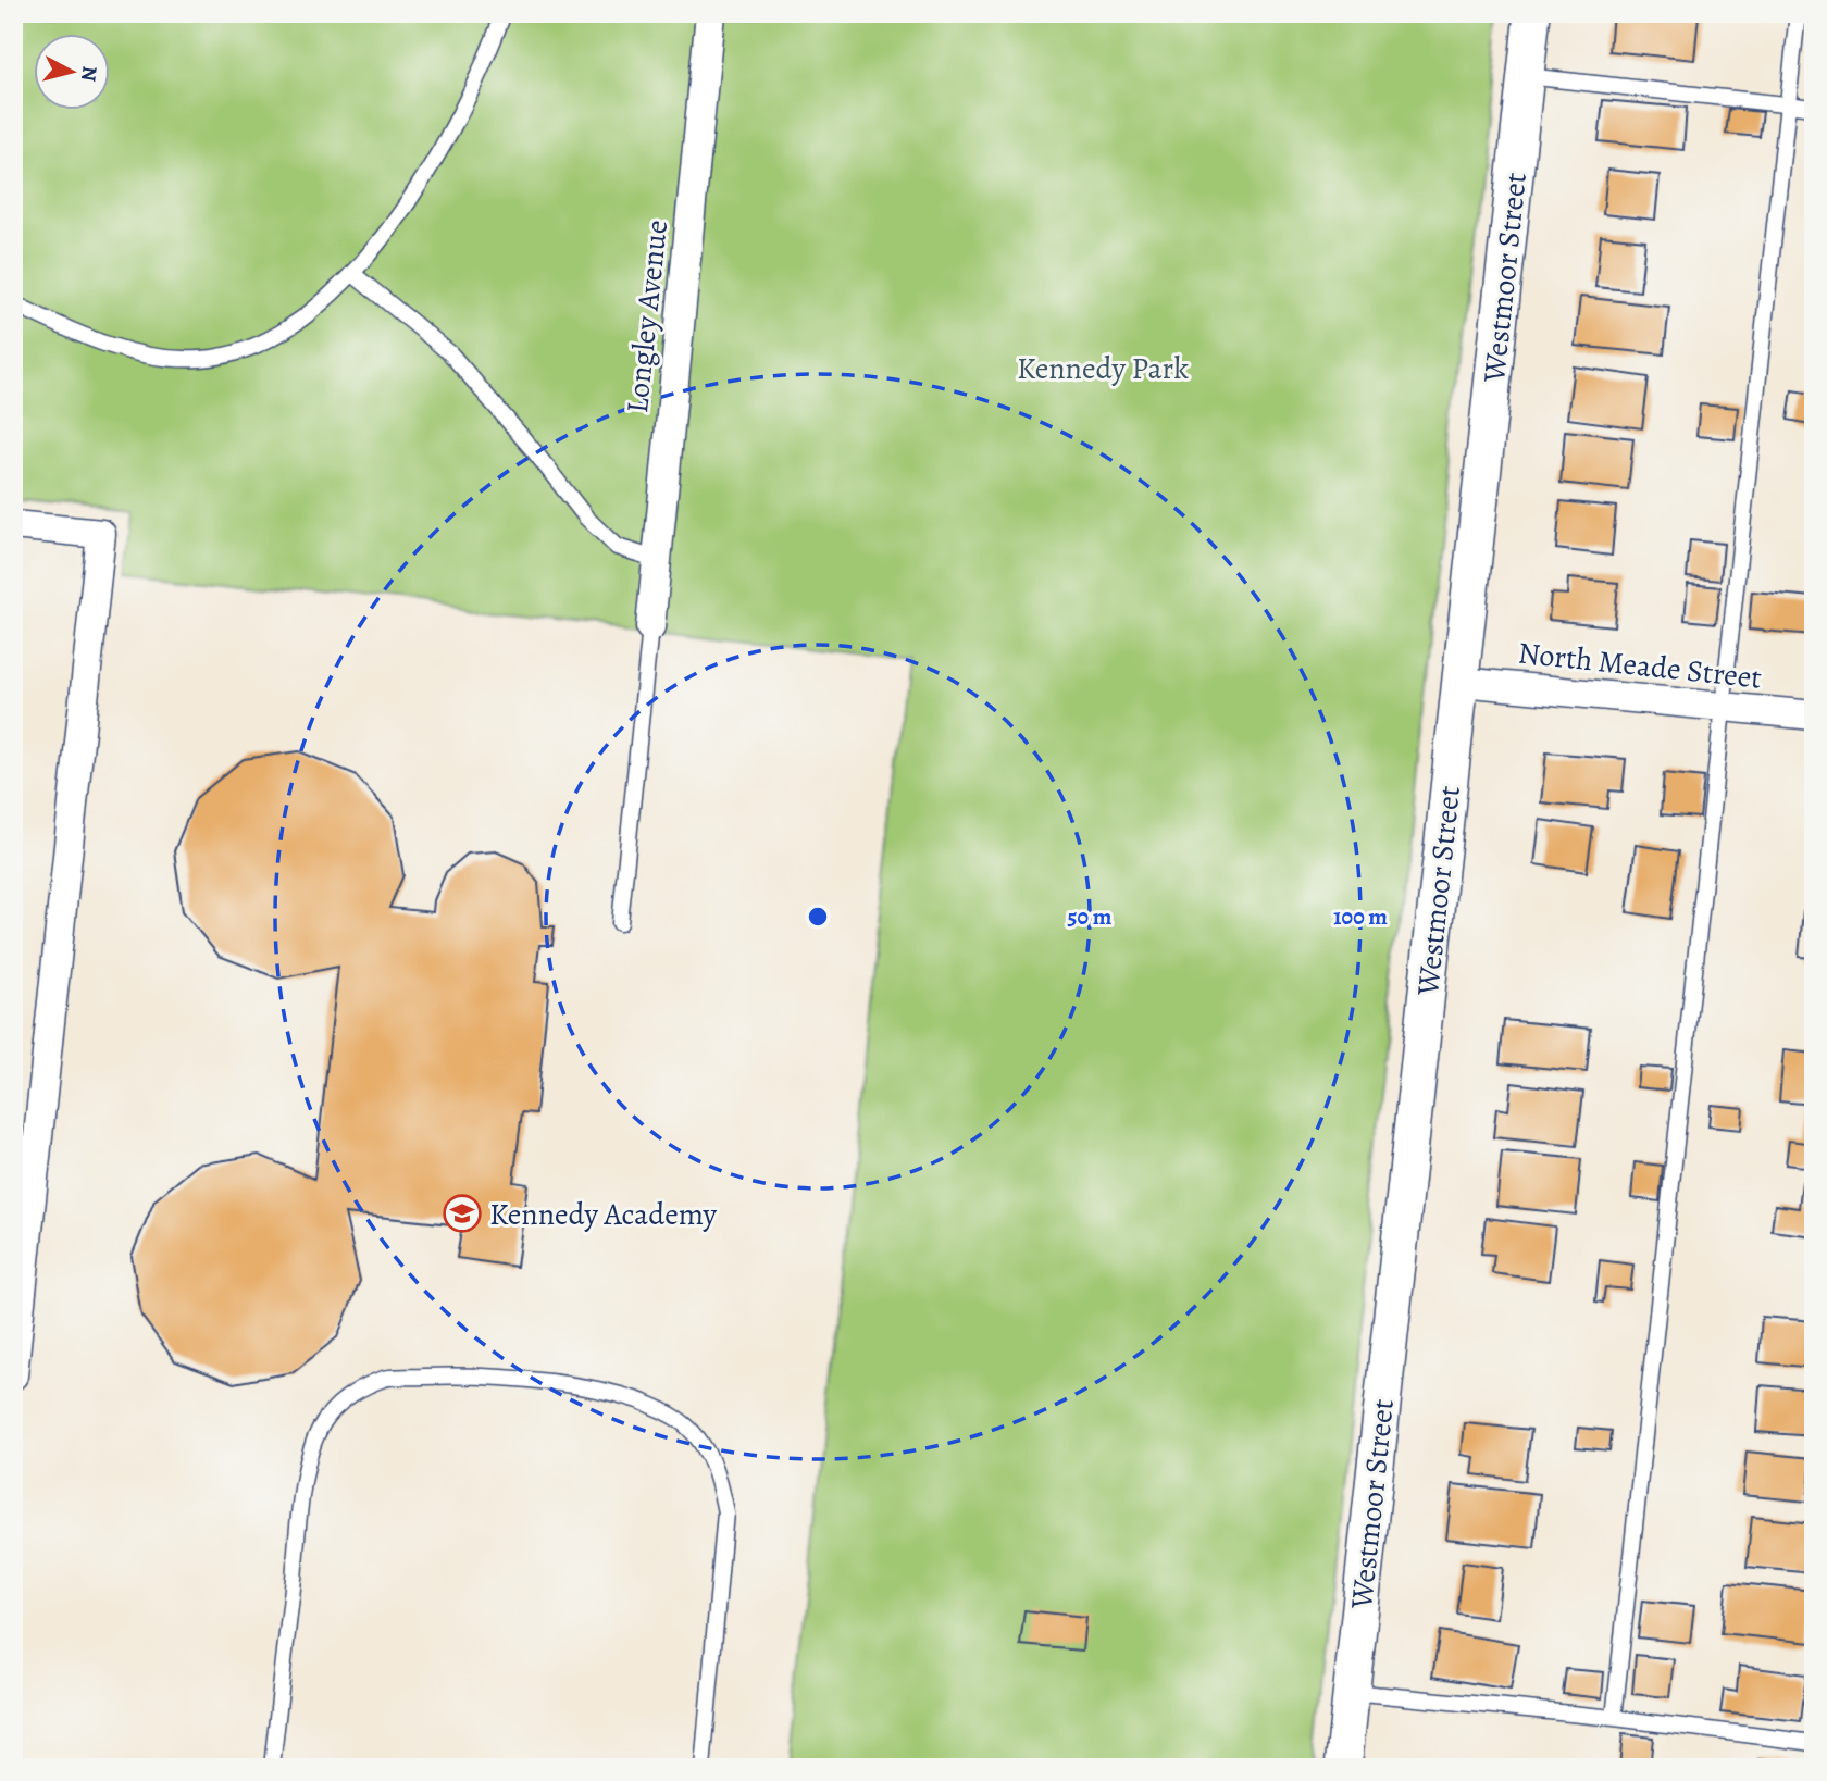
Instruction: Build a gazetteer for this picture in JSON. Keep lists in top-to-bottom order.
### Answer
{
  "streets": {
    "street": ["Westmoor Street", "Longley Avenue", "North Meade Street"]
  },
  "crossings": [
    ["Westmoor Street", "North Meade Street"]
  ],
  "parks": ["Kennedy Park"],
  "places": {
    "school or university": ["Kennedy Academy"]
  },
  "north": "right",
  "rings": ["50 m", "100 m"]
}
